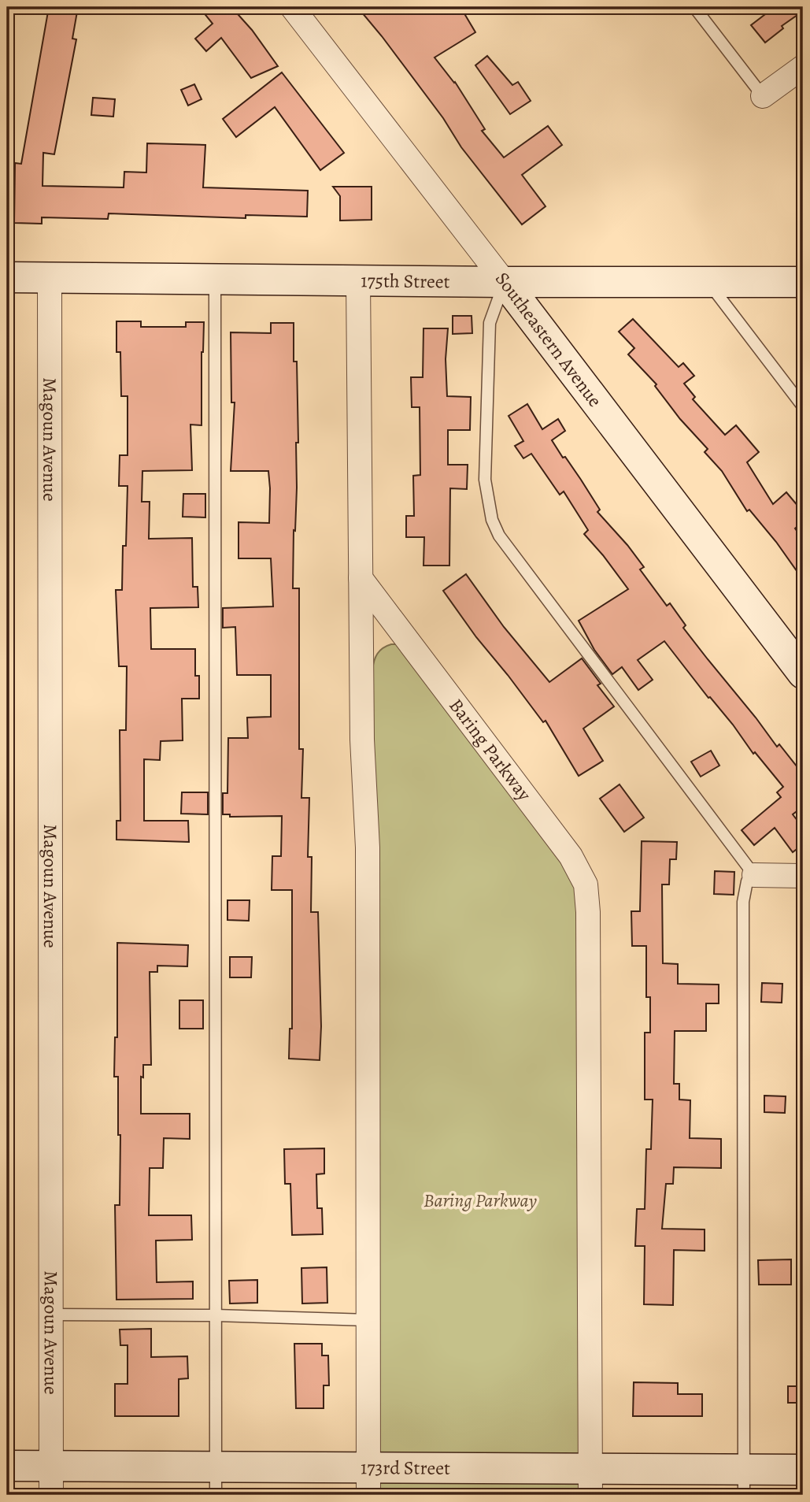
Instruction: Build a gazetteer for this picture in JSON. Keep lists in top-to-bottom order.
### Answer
{
  "streets": {
    "street": [
      "175th Street",
      "Southeastern Avenue",
      "Magoun Avenue",
      "Baring Parkway",
      "173rd Street"
    ]
  },
  "crossings": [
    ["175th Street", "Southeastern Avenue"],
    ["175th Street", "Magoun Avenue"],
    ["Magoun Avenue", "173rd Street"],
    ["Baring Parkway", "173rd Street"]
  ],
  "parks": ["Baring Parkway"]
}
